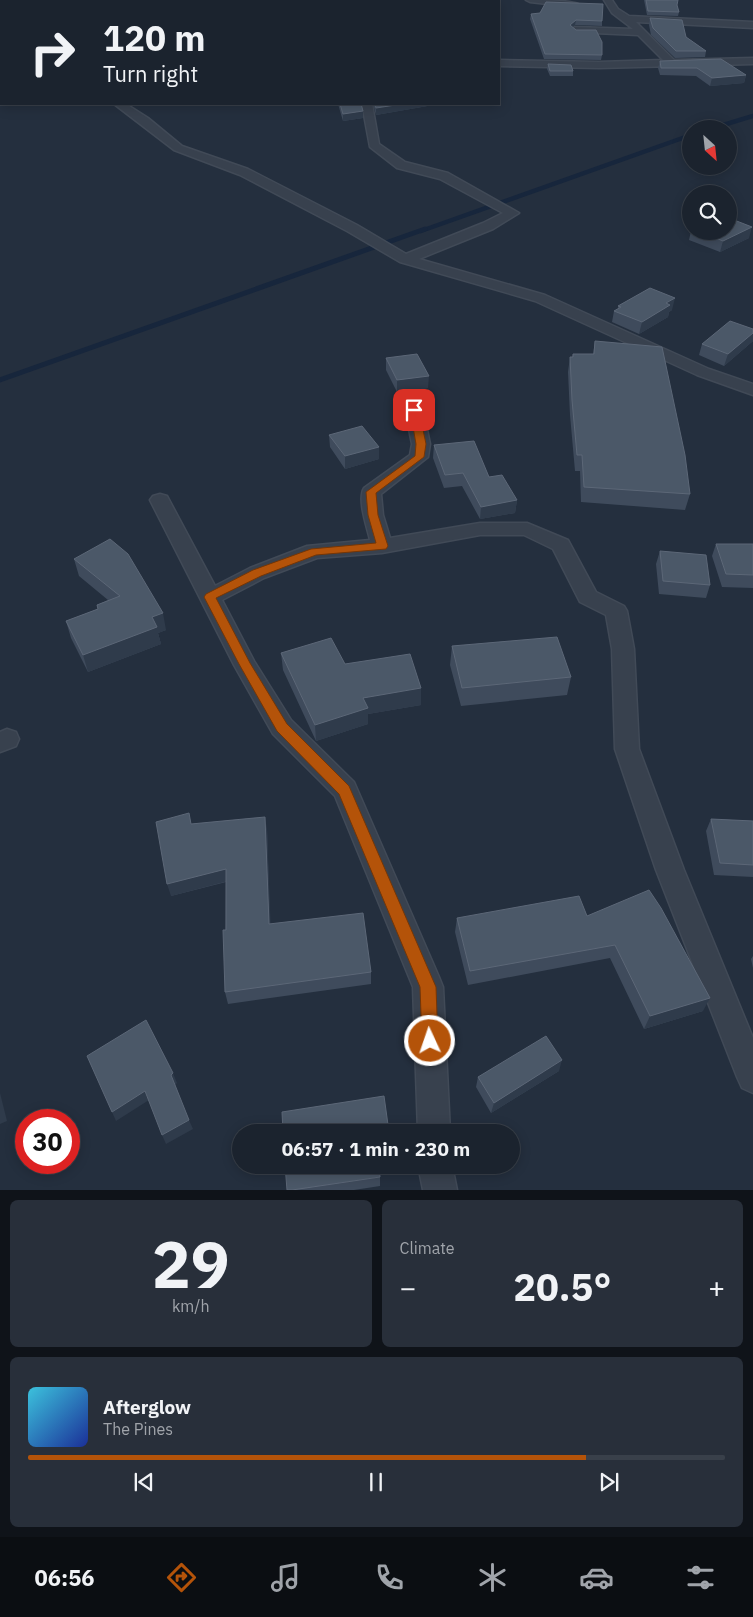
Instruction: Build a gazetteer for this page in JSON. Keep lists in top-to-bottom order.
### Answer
{
  "north": "bottom right",
  "page": {
    "turn": ["120 m", "Turn right"],
    "limit": "30",
    "trip": "06:57 · 1 min · 230 m",
    "tile": [
      ["29", "km/h"],
      "Climate"
    ],
    "heat": ["−", "20.5°", "+"],
    "song": ["Afterglow", "The Pines"],
    "tabs": "06:56"
  }
}
